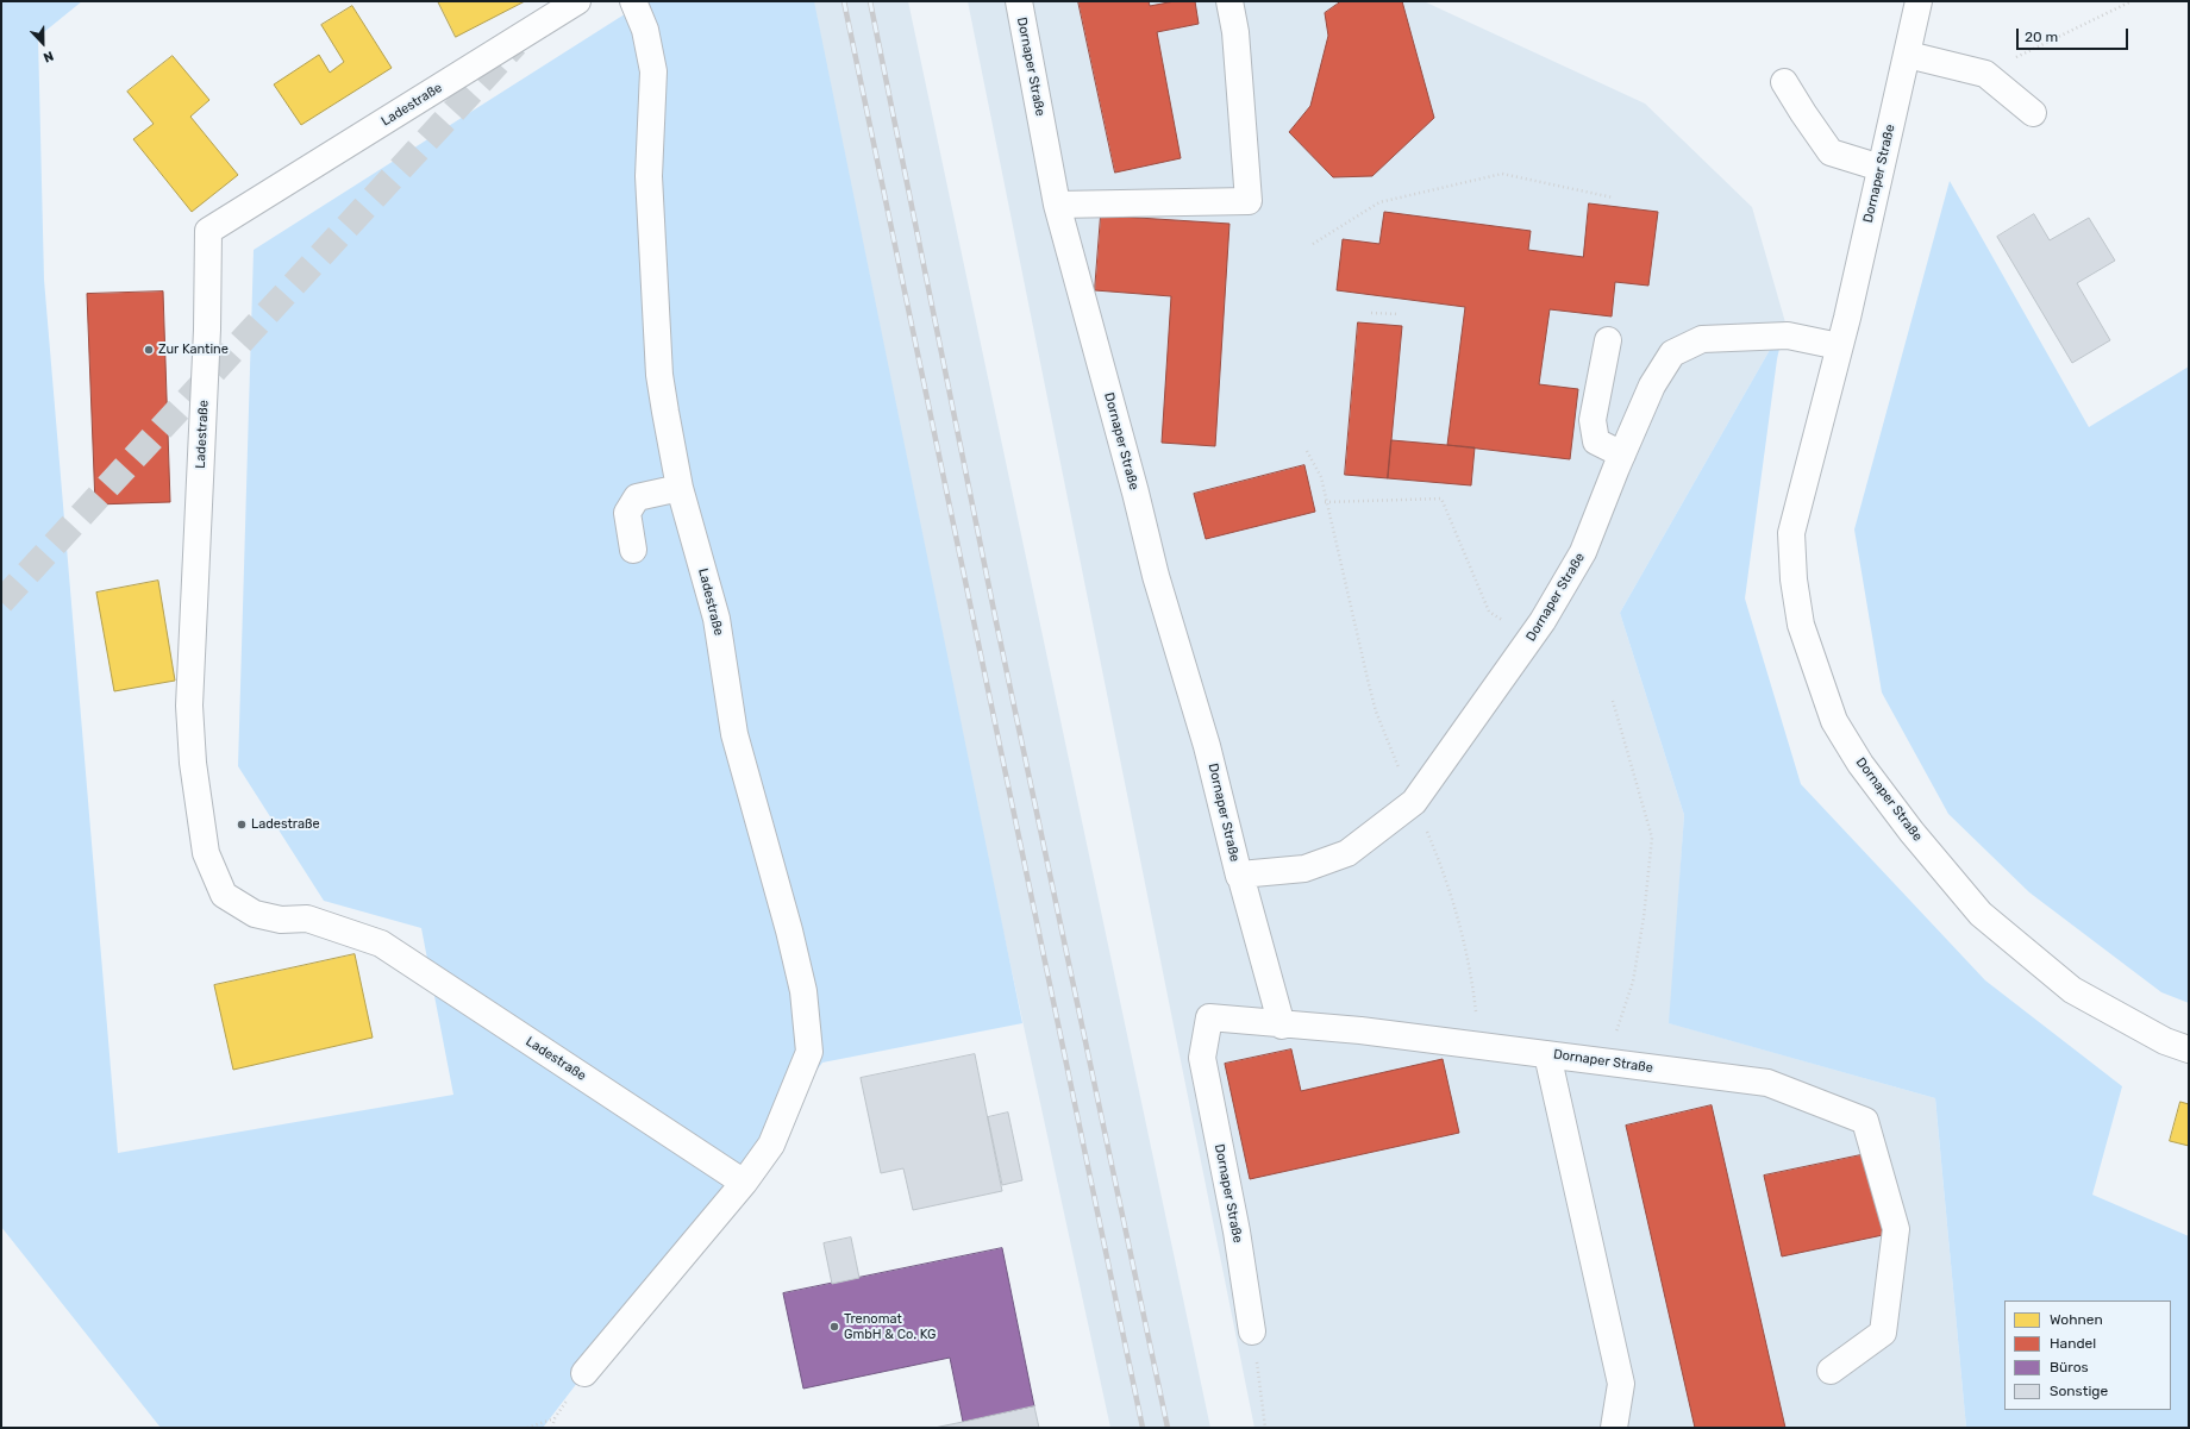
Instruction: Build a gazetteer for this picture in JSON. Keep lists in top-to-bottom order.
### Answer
{
  "streets": {
    "street": ["Dornaper Straße", "Ladestraße"]
  },
  "places": ["Zur Kantine", "Ladestraße", "Trenomat GmbH & Co. KG"],
  "legend": [
    "Wohnen",
    "Handel",
    "Büros",
    "Sonstige"
  ],
  "scale_bar": "20 m",
  "north": "bottom"
}
